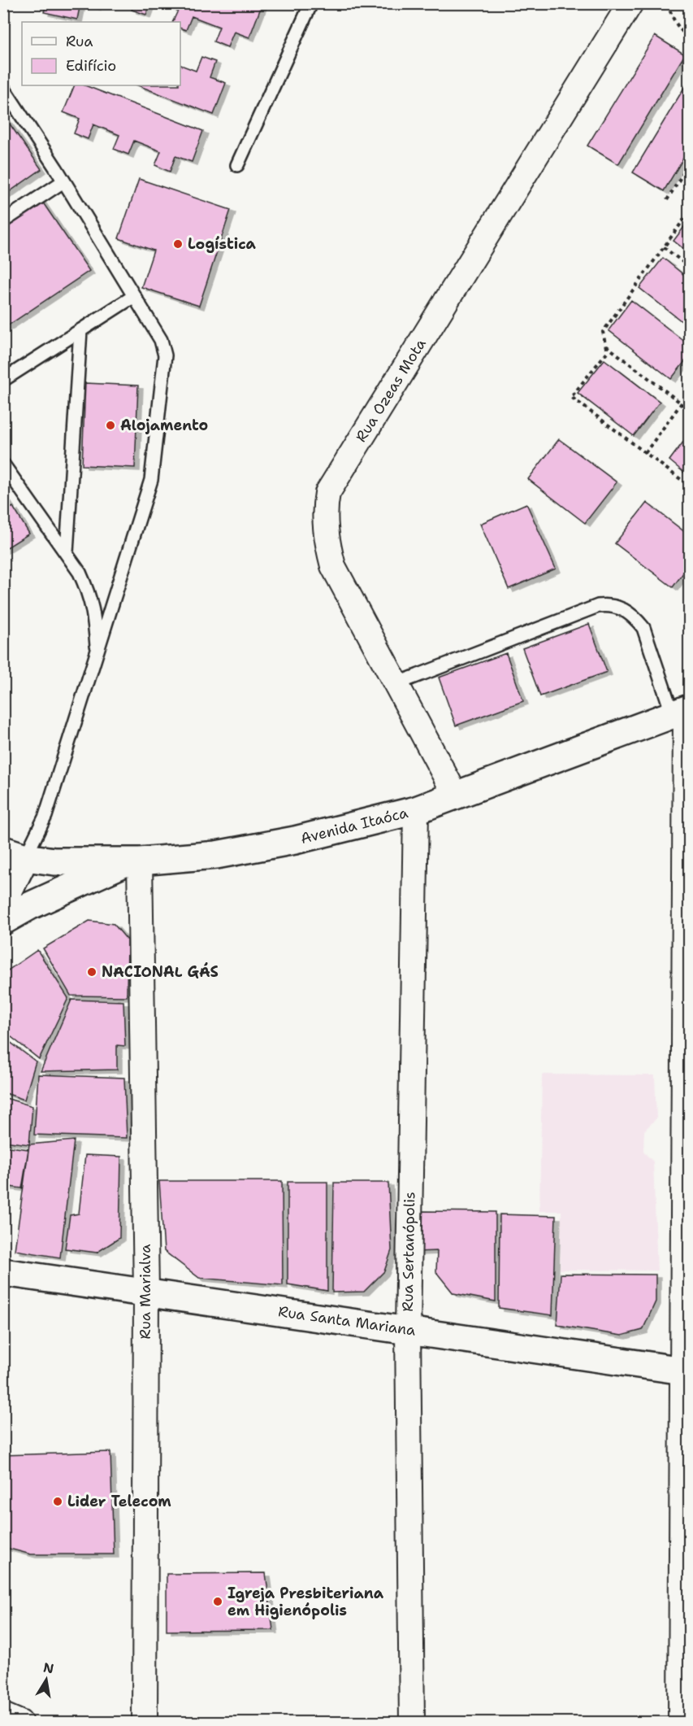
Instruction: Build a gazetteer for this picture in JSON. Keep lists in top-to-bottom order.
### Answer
{
  "streets": {
    "main road": ["Avenida Itaóca", "Rua Santa Mariana"],
    "street": ["Rua Ozeas Mota", "Rua Sertanópolis", "Rua Marialva"]
  },
  "crossings": [
    ["Rua Ozeas Mota", "Avenida Itaóca"],
    ["Avenida Itaóca", "Rua Sertanópolis"],
    ["Avenida Itaóca", "Rua Marialva"],
    ["Rua Sertanópolis", "Rua Santa Mariana"],
    ["Rua Marialva", "Rua Santa Mariana"]
  ],
  "places": [
    "Logística",
    "Alojamento",
    "NACIONAL GÁS",
    "Lider Telecom",
    "Igreja Presbiteriana em Higienópolis"
  ],
  "legend": ["Rua", "Edifício"],
  "north": "top"
}
